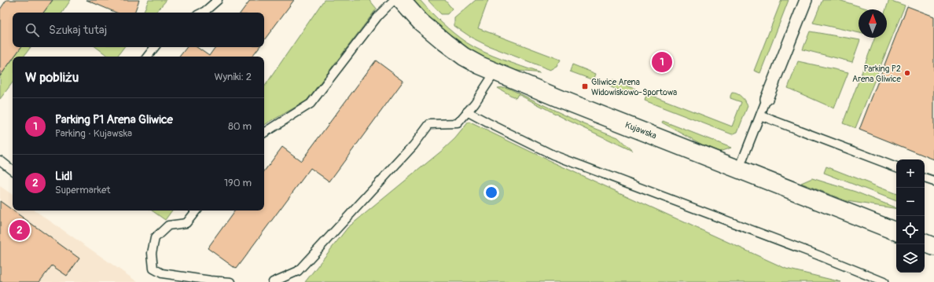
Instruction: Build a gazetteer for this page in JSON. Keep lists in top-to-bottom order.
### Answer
{
  "streets": {
    "street": ["Kujawska"]
  },
  "places": {
    "other": ["Parking P2 Arena Gliwice"],
    "transit": ["Gliwice Arena Widowiskowo-Sportowa"]
  },
  "north": "top",
  "page": {
    "search": "Szukaj tutaj",
    "pins": ["1", "2"],
    "heading": ["W pobliżu", "Wyniki: 2"],
    "list": [
      {
        "mark": "1",
        "name": "Parking P1 Arena Gliwice",
        "note": "Parking · Kujawska",
        "value": "80 m"
      },
      {
        "mark": "2",
        "name": "Lidl",
        "note": "Supermarket",
        "value": "190 m"
      }
    ],
    "map_buttons": ["+", "−"]
  }
}
